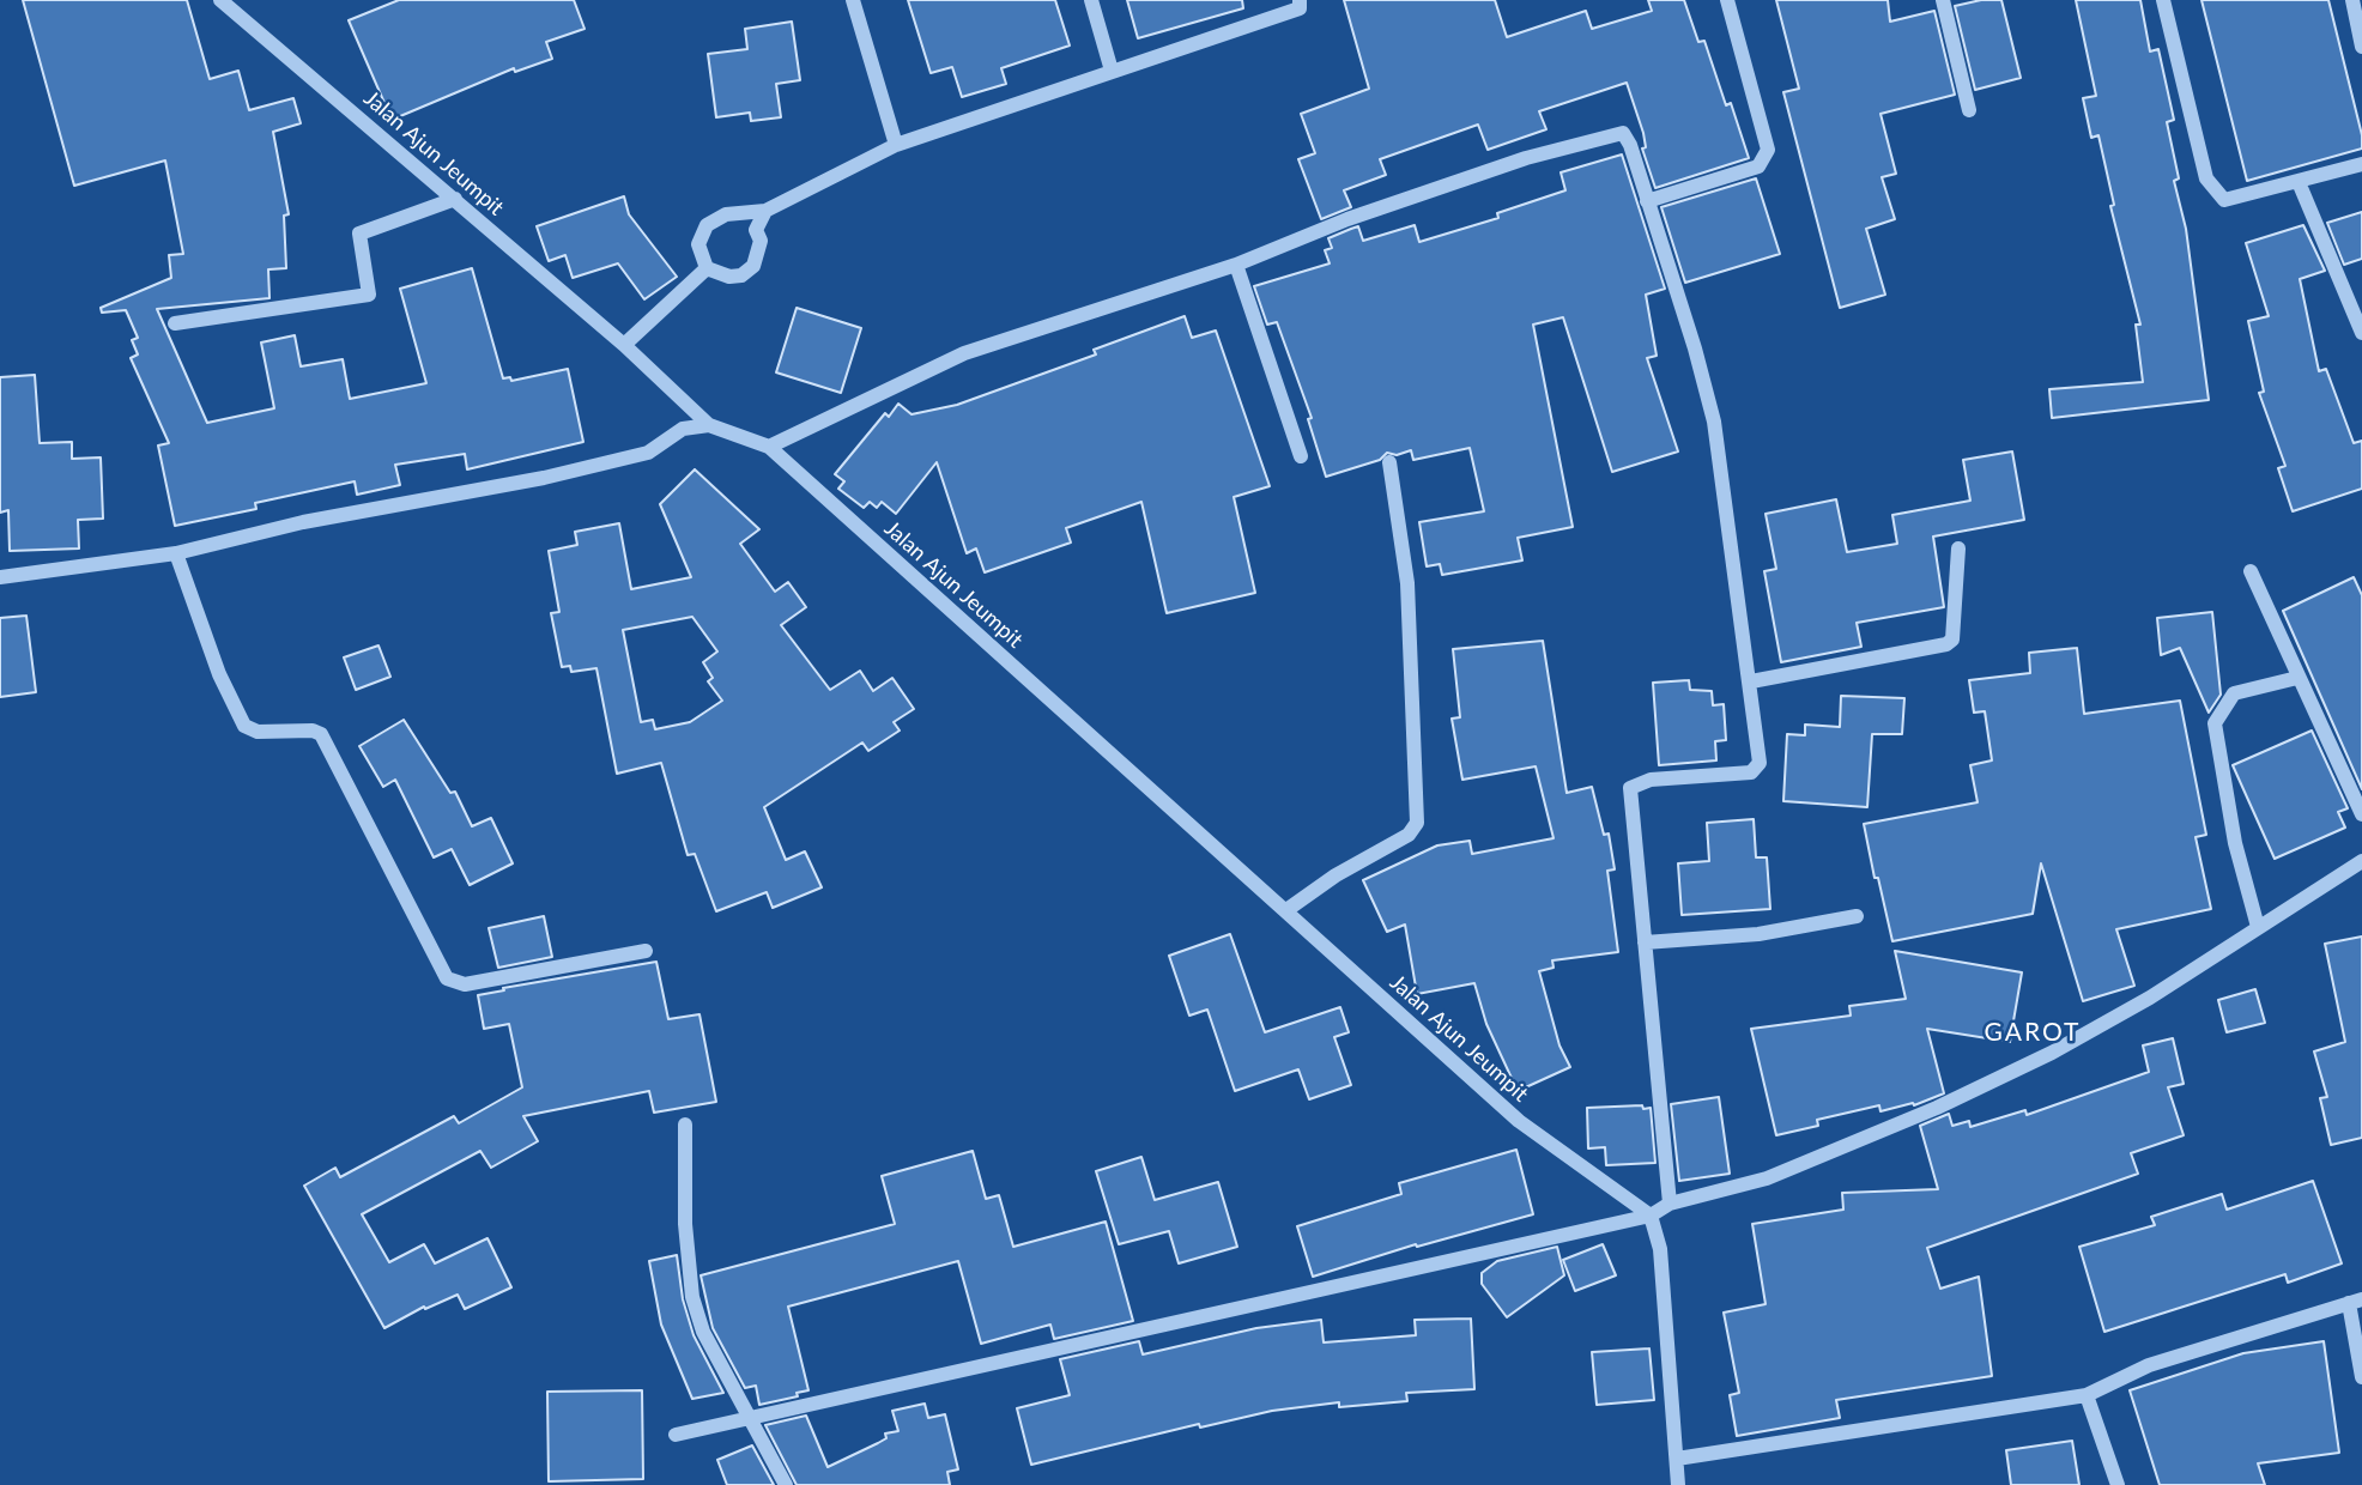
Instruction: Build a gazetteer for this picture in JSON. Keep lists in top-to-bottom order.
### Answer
{
  "streets": {
    "street": ["Jalan Ajun Jeumpit"]
  },
  "districts": ["GAROT"]
}
